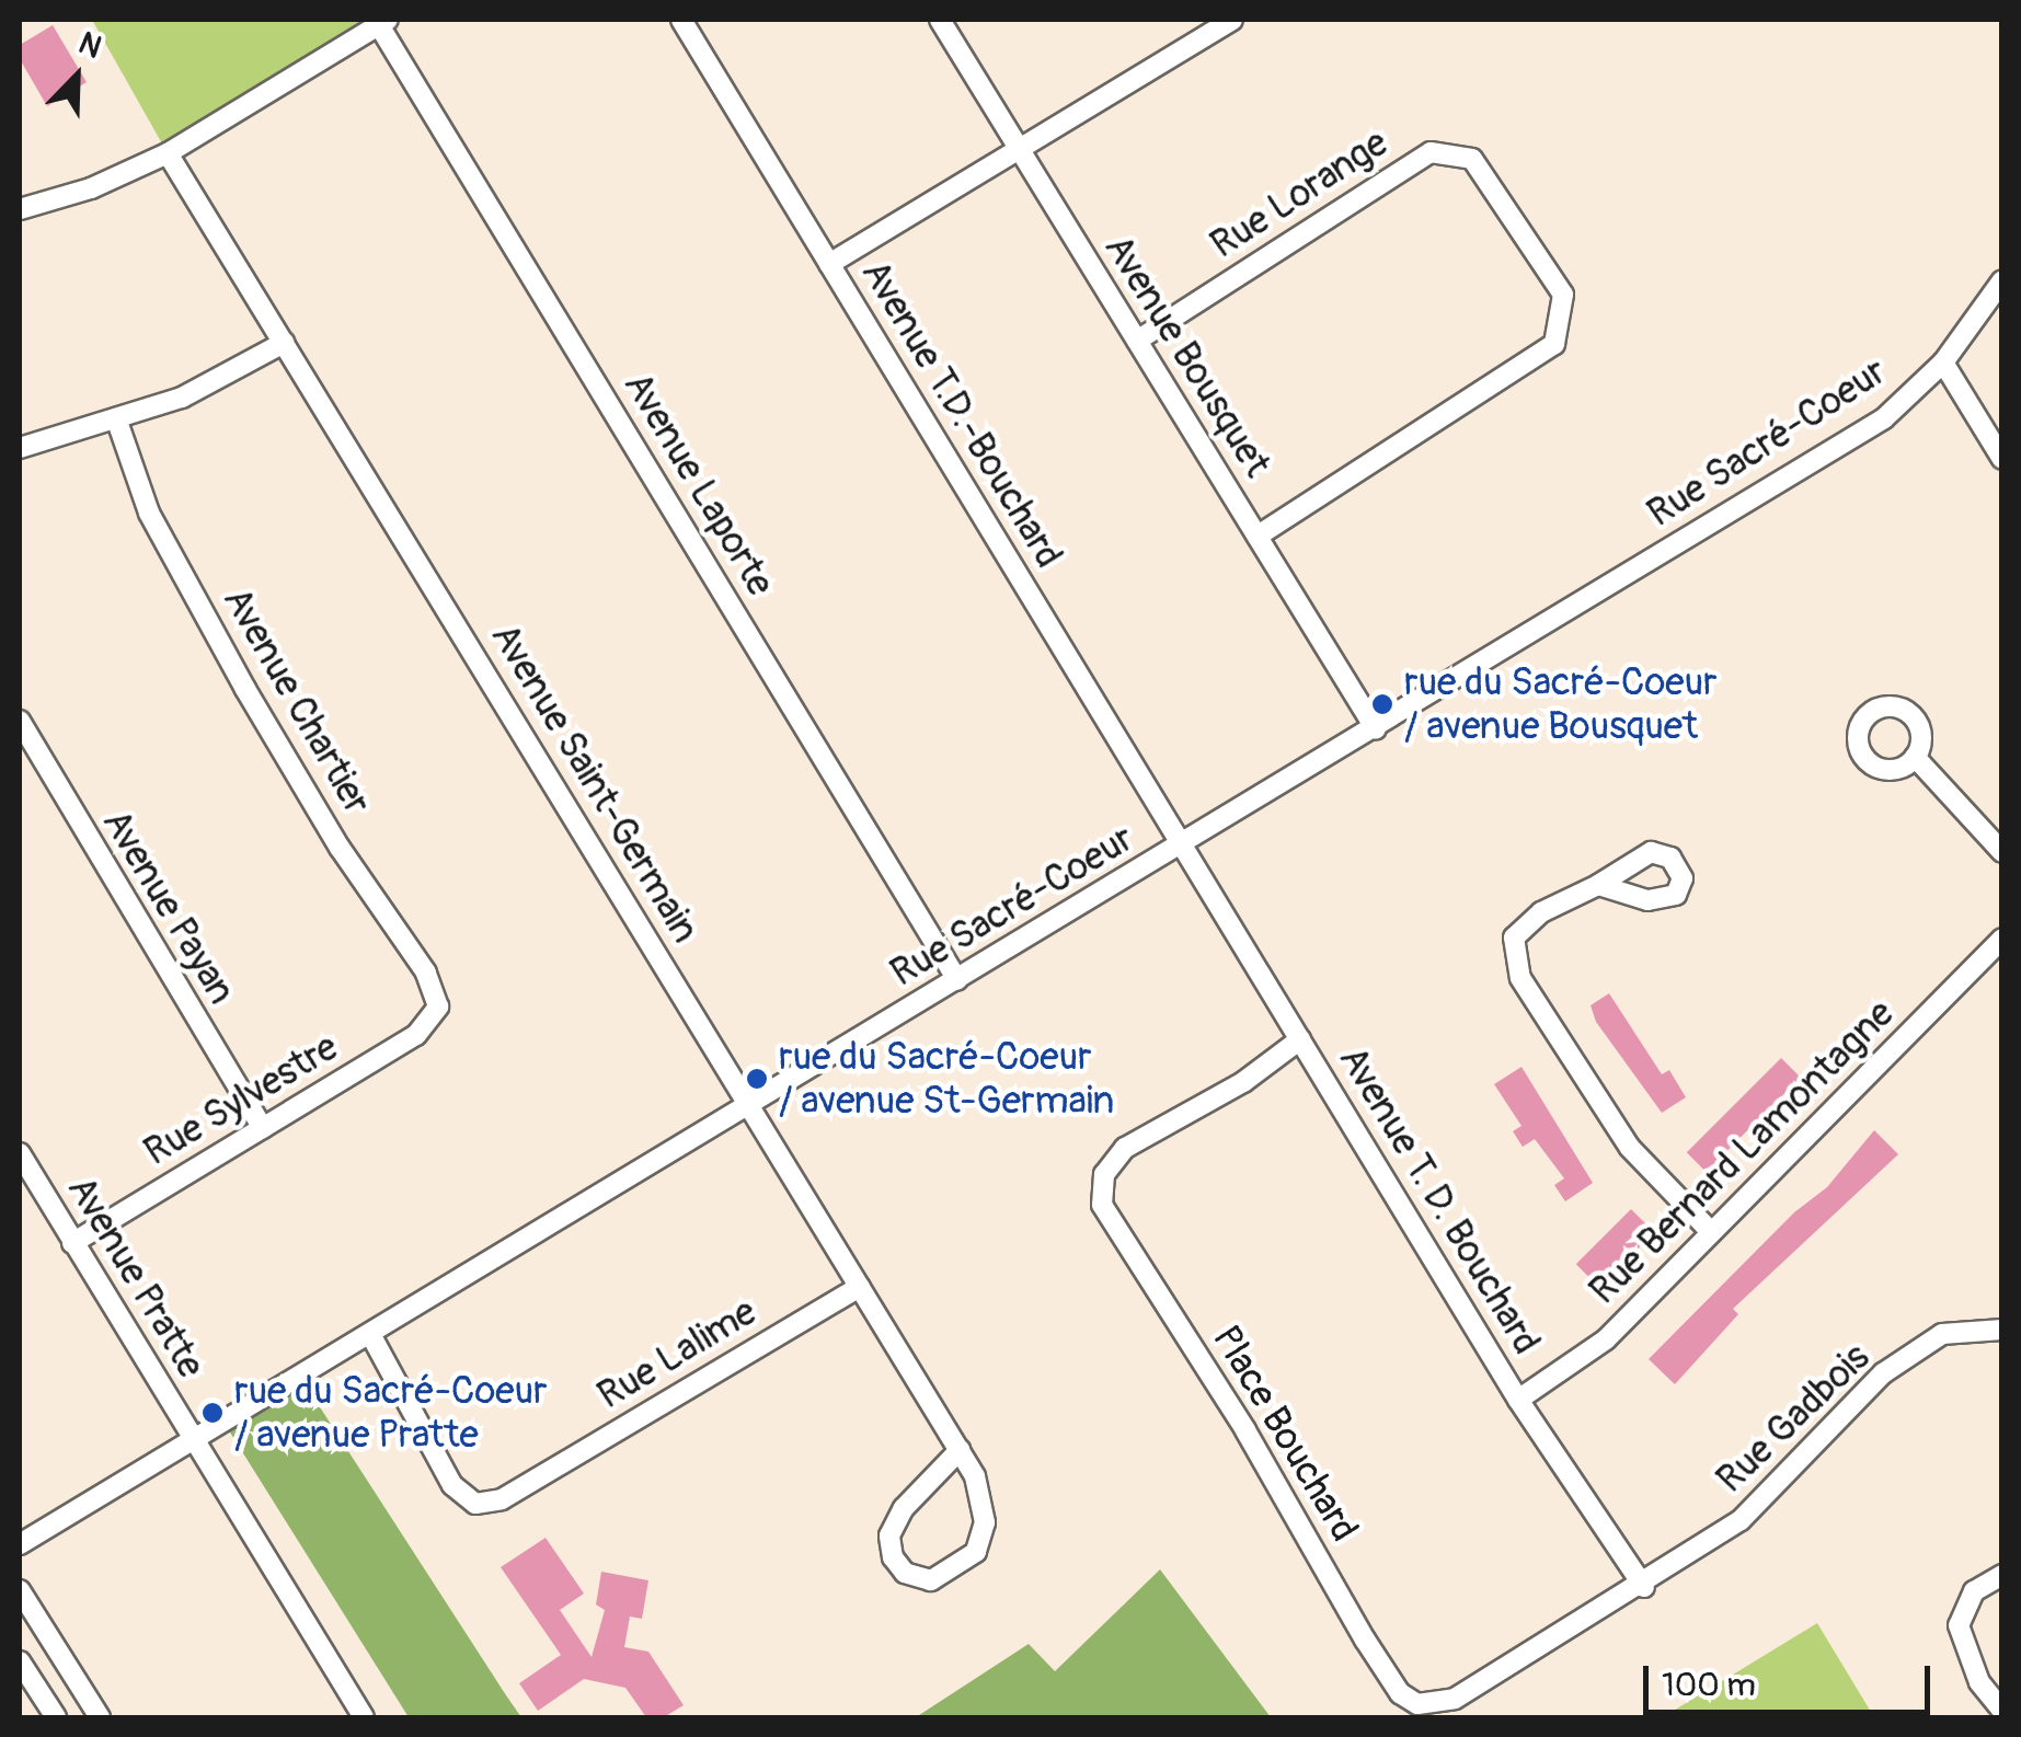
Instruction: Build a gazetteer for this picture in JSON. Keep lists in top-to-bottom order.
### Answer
{
  "streets": {
    "street": [
      "Rue Lorange",
      "Avenue Bousquet",
      "Avenue T.D.-Bouchard",
      "Rue Sacré-Coeur",
      "Avenue Laporte",
      "Avenue Chartier",
      "Avenue Saint-Germain",
      "Avenue Payan",
      "Rue Sylvestre",
      "Rue Bernard Lamontagne",
      "Avenue T. D. Bouchard",
      "Avenue Pratte",
      "Rue Lalime",
      "Rue Gadbois",
      "Place Bouchard"
    ]
  },
  "crossings": [
    ["Rue Lorange", "Avenue Bousquet"],
    ["Avenue Bousquet", "Rue Sacré-Coeur"],
    ["Avenue T.D.-Bouchard", "Rue Sacré-Coeur"],
    ["Avenue T.D.-Bouchard", "Avenue T. D. Bouchard"],
    ["Rue Sacré-Coeur", "Avenue Laporte"],
    ["Rue Sacré-Coeur", "Avenue Saint-Germain"],
    ["Rue Sacré-Coeur", "Avenue T. D. Bouchard"],
    ["Rue Sacré-Coeur", "Avenue Pratte"],
    ["Rue Sacré-Coeur", "Rue Lalime"],
    ["Avenue Chartier", "Rue Sylvestre"],
    ["Avenue Saint-Germain", "Rue Lalime"],
    ["Avenue Payan", "Rue Sylvestre"],
    ["Rue Sylvestre", "Avenue Pratte"],
    ["Rue Bernard Lamontagne", "Avenue T. D. Bouchard"],
    ["Avenue T. D. Bouchard", "Rue Gadbois"],
    ["Avenue T. D. Bouchard", "Place Bouchard"],
    ["Rue Gadbois", "Place Bouchard"]
  ],
  "places": ["rue du Sacré-Coeur / avenue Bousquet", "rue du Sacré-Coeur / avenue St-Germain", "rue du Sacré-Coeur / avenue Pratte"],
  "scale_bar": "100 m",
  "north": "top right"
}
